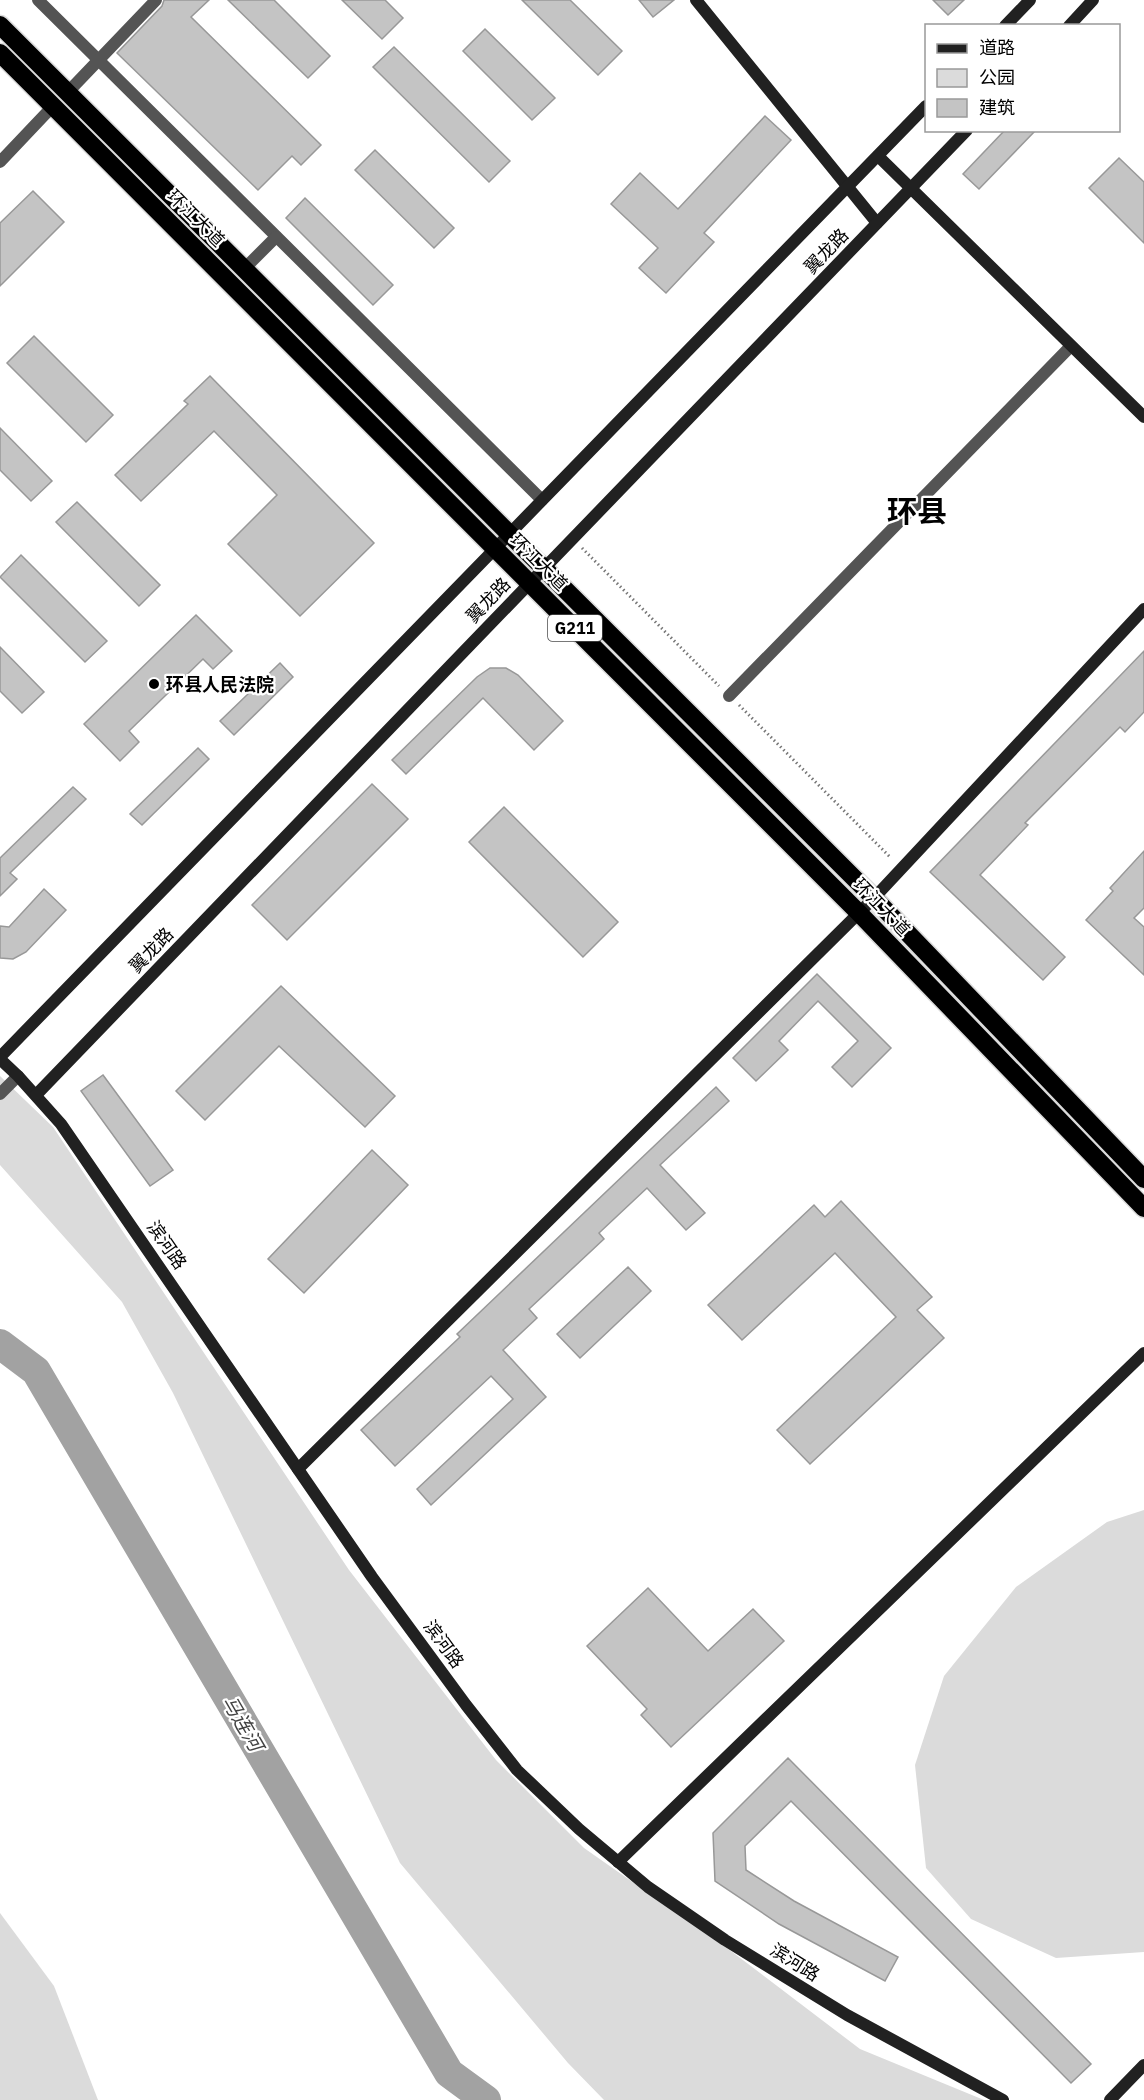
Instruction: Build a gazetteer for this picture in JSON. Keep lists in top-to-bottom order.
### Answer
{
  "streets": {
    "highway": ["环江大道", "G211"],
    "main road": ["翼龙路", "滨河路"]
  },
  "crossings": [
    ["环江大道", "翼龙路"],
    ["翼龙路", "滨河路"]
  ],
  "districts": ["环县"],
  "water": ["马连河"],
  "places": ["环县人民法院"],
  "legend": ["道路", "公园", "建筑"]
}
